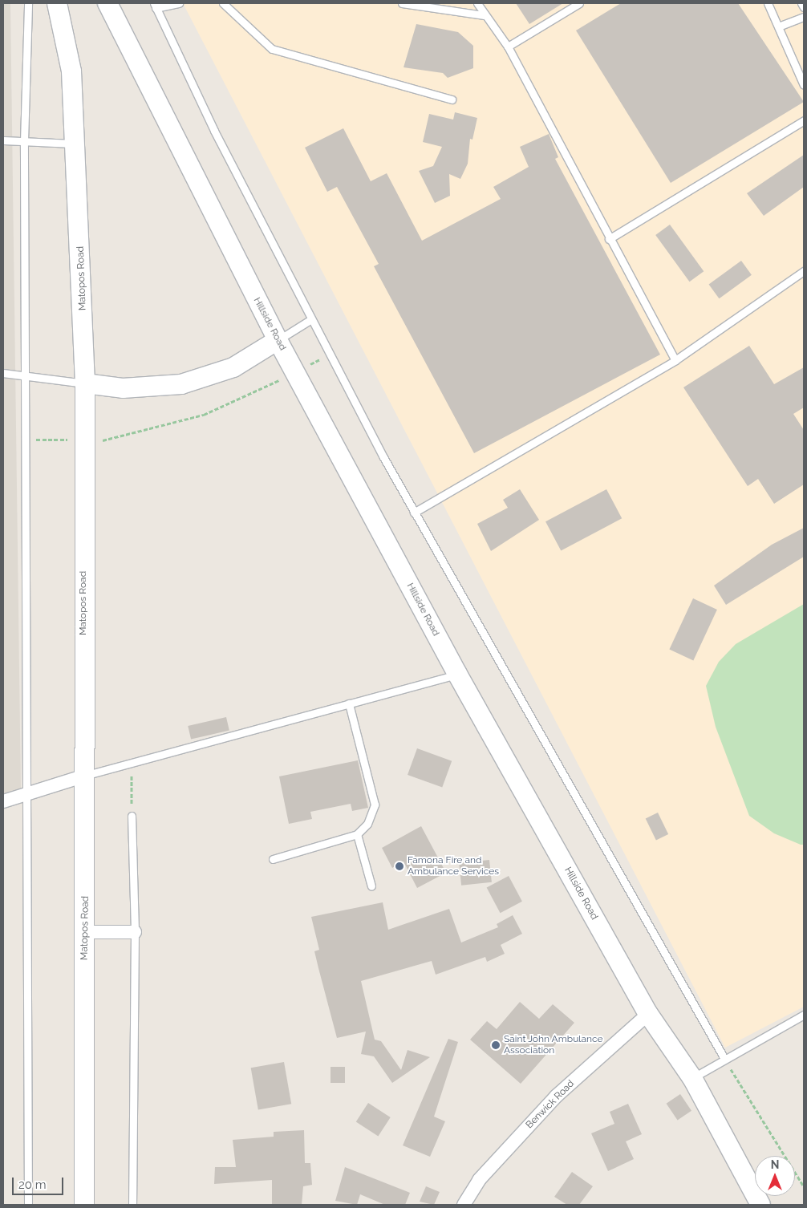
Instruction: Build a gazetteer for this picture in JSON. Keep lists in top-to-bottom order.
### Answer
{
  "streets": {
    "street": ["Matopos Road", "Hillside Road", "Benwick Road"]
  },
  "crossings": [
    ["Hillside Road", "Benwick Road"]
  ],
  "places": ["Famona Fire and Ambulance Services", "Saint John Ambulance Association"],
  "scale_bar": "20 m",
  "north": "top"
}
